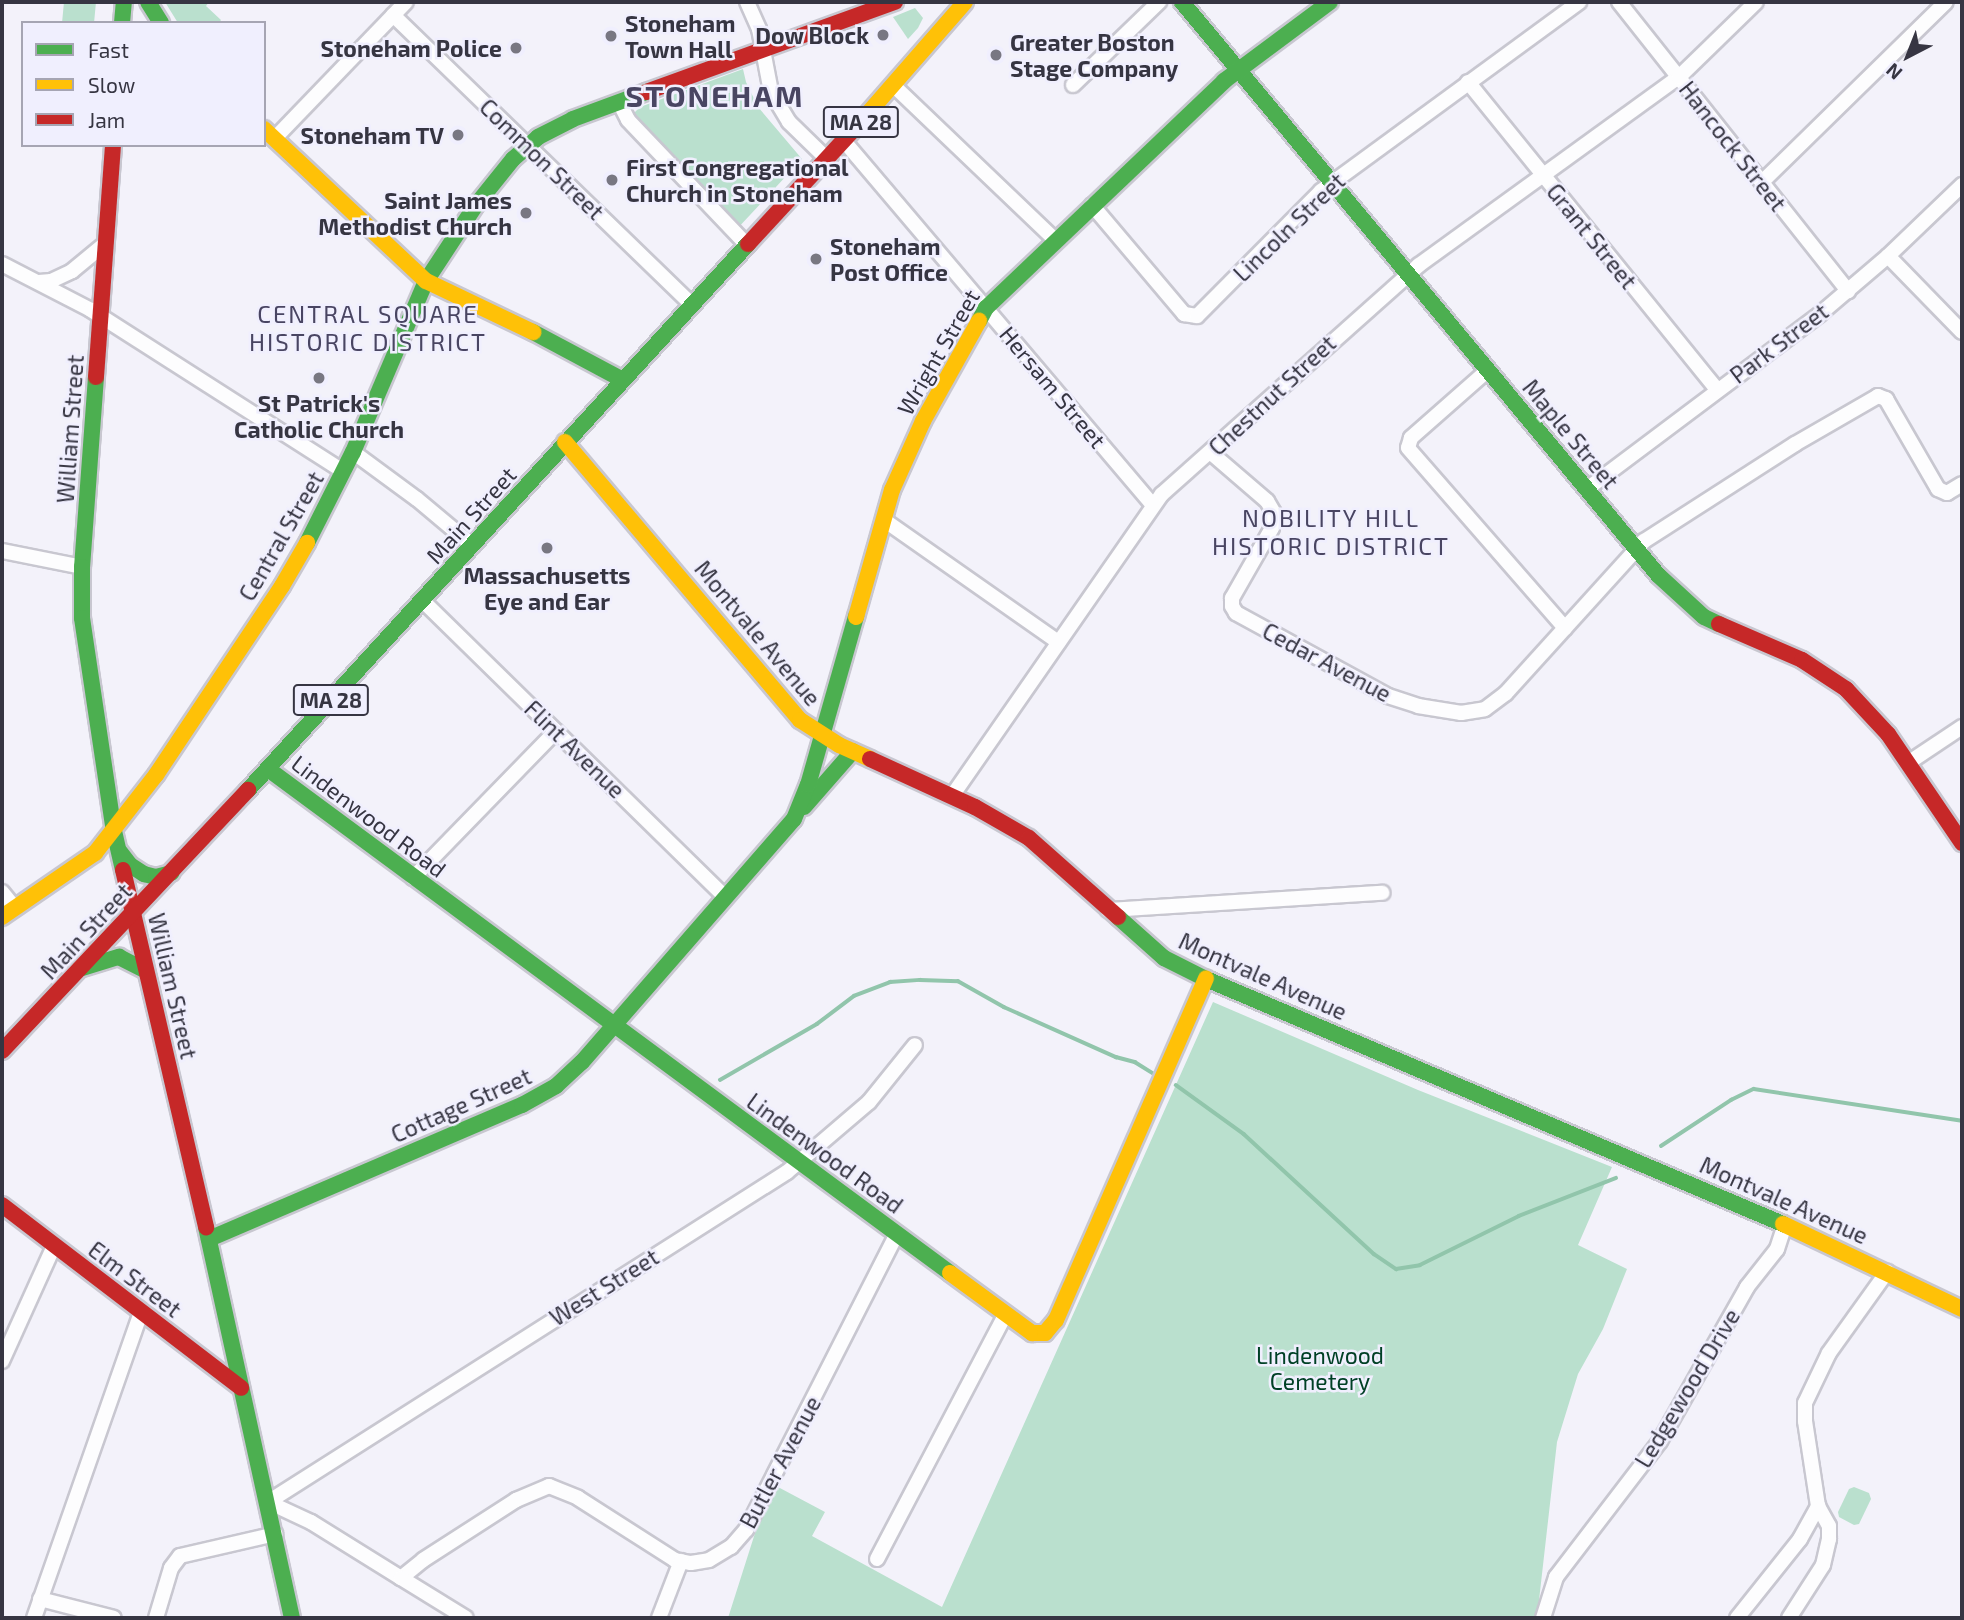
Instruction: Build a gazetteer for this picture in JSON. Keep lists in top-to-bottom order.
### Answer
{
  "streets": {
    "street": [
      "MA 28",
      "Hancock Street",
      "Common Street",
      "Lincoln Street",
      "Grant Street",
      "Park Street",
      "Wright Street",
      "Hersam Street",
      "Chestnut Street",
      "William Street",
      "Maple Street",
      "Main Street",
      "Central Street",
      "Montvale Avenue",
      "Cedar Avenue",
      "Flint Avenue",
      "Lindenwood Road",
      "Cottage Street",
      "Elm Street",
      "West Street",
      "Ledgewood Drive",
      "Butler Avenue"
    ]
  },
  "crossings": [
    ["Hancock Street", "Park Street"],
    ["Hancock Street", "Chestnut Street"],
    ["Common Street", "Main Street"],
    ["Common Street", "Central Street"],
    ["Lincoln Street", "Grant Street"],
    ["Lincoln Street", "Wright Street"],
    ["Lincoln Street", "Maple Street"],
    ["Grant Street", "Park Street"],
    ["Grant Street", "Chestnut Street"],
    ["Park Street", "Maple Street"],
    ["Wright Street", "Hersam Street"],
    ["Wright Street", "Maple Street"],
    ["Wright Street", "Montvale Avenue"],
    ["Wright Street", "Cottage Street"],
    ["Hersam Street", "Chestnut Street"],
    ["Hersam Street", "Main Street"],
    ["Chestnut Street", "Maple Street"],
    ["Chestnut Street", "Montvale Avenue"],
    ["Chestnut Street", "Cedar Avenue"],
    ["William Street", "Main Street"],
    ["William Street", "Central Street"],
    ["William Street", "Cottage Street"],
    ["William Street", "Elm Street"],
    ["William Street", "West Street"],
    ["Maple Street", "Cedar Avenue"],
    ["Main Street", "Montvale Avenue"],
    ["Main Street", "Flint Avenue"],
    ["Main Street", "Lindenwood Road"],
    ["Montvale Avenue", "Lindenwood Road"],
    ["Montvale Avenue", "Cottage Street"],
    ["Montvale Avenue", "Ledgewood Drive"],
    ["Flint Avenue", "Cottage Street"],
    ["Lindenwood Road", "Cottage Street"],
    ["Lindenwood Road", "West Street"],
    ["Lindenwood Road", "Butler Avenue"]
  ],
  "districts": ["STONEHAM", "CENTRAL SQUARE HISTORIC DISTRICT", "NOBILITY HILL HISTORIC DISTRICT"],
  "parks": ["Lindenwood Cemetery"],
  "places": [
    "Dow Block",
    "Stoneham Town Hall",
    "Stoneham Police",
    "Greater Boston Stage Company",
    "Stoneham TV",
    "First Congregational Church in Stoneham",
    "Saint James Methodist Church",
    "Stoneham Post Office",
    "St Patrick's Catholic Church",
    "Massachusetts Eye and Ear"
  ],
  "legend": ["Fast", "Slow", "Jam"],
  "north": "bottom left"
}
